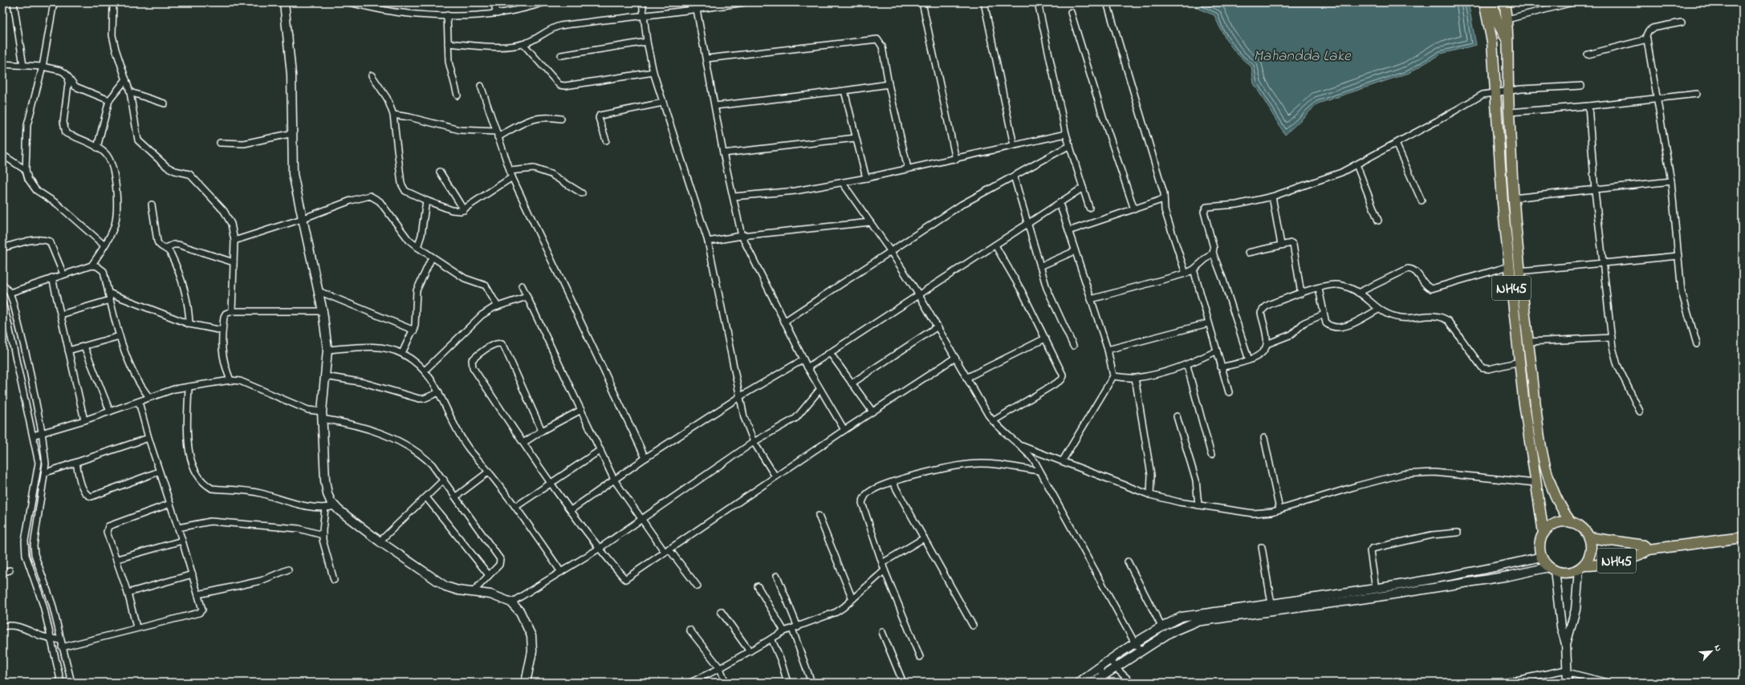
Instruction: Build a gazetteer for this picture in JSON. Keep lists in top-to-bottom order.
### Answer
{
  "streets": {
    "highway": ["NH45"]
  },
  "water": ["Mahandda Lake"],
  "north": "top right"
}
